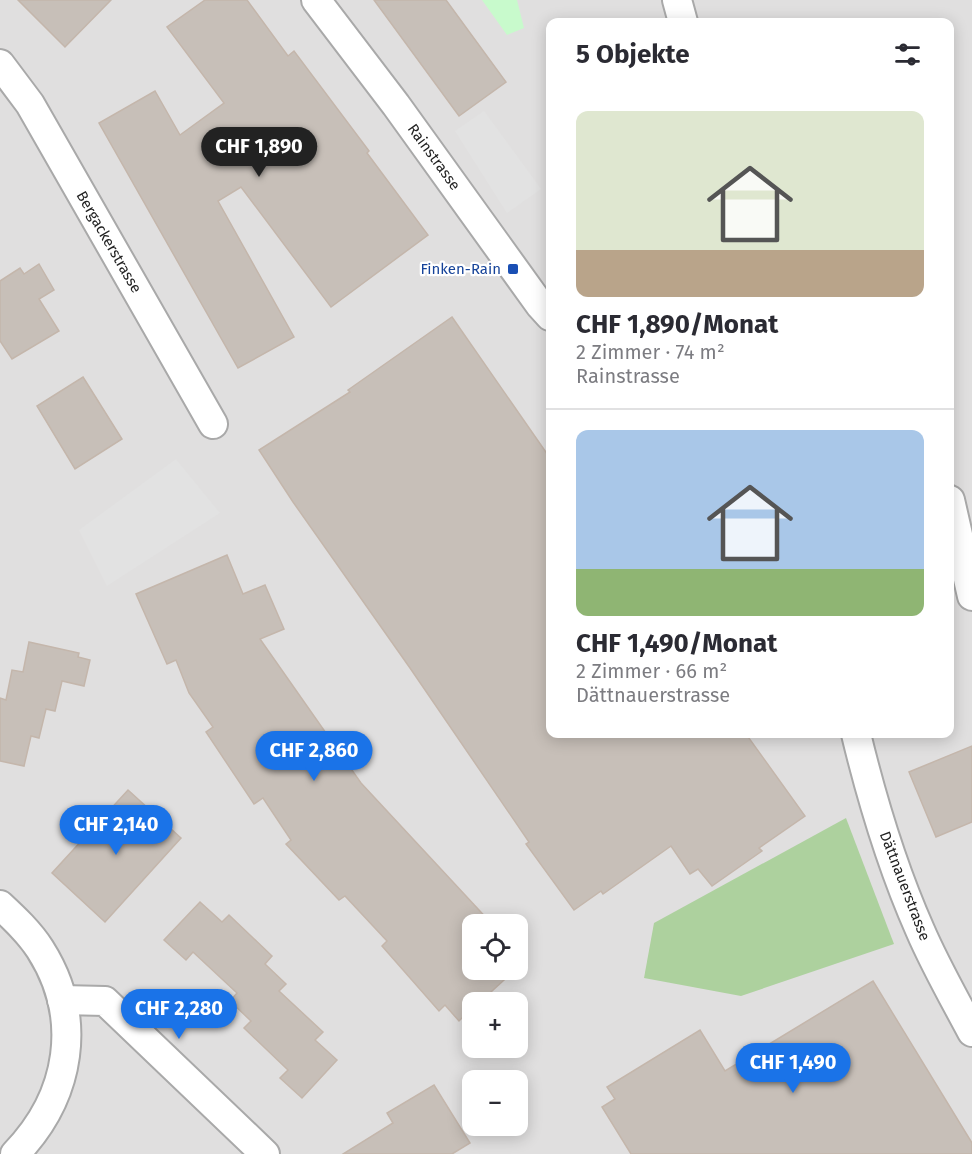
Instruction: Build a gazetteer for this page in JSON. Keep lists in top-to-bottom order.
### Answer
{
  "streets": {
    "street": ["Rainstrasse", "Bergackerstrasse", "Dättnauerstrasse"]
  },
  "places": {
    "transit": ["Finken-Rain"]
  },
  "page": {
    "heading": "5 Objekte",
    "list": [
      {
        "name": "CHF 1,890/Monat",
        "note": "2 Zimmer · 74 m² · Rainstrasse"
      },
      {
        "name": "CHF 1,490/Monat",
        "note": "2 Zimmer · 66 m² · Dättnauerstrasse"
      }
    ],
    "price": [
      "CHF 1,890",
      "CHF 2,860",
      "CHF 2,140",
      "CHF 2,280",
      "CHF 1,490"
    ],
    "map_buttons": ["+", "−"]
  }
}
